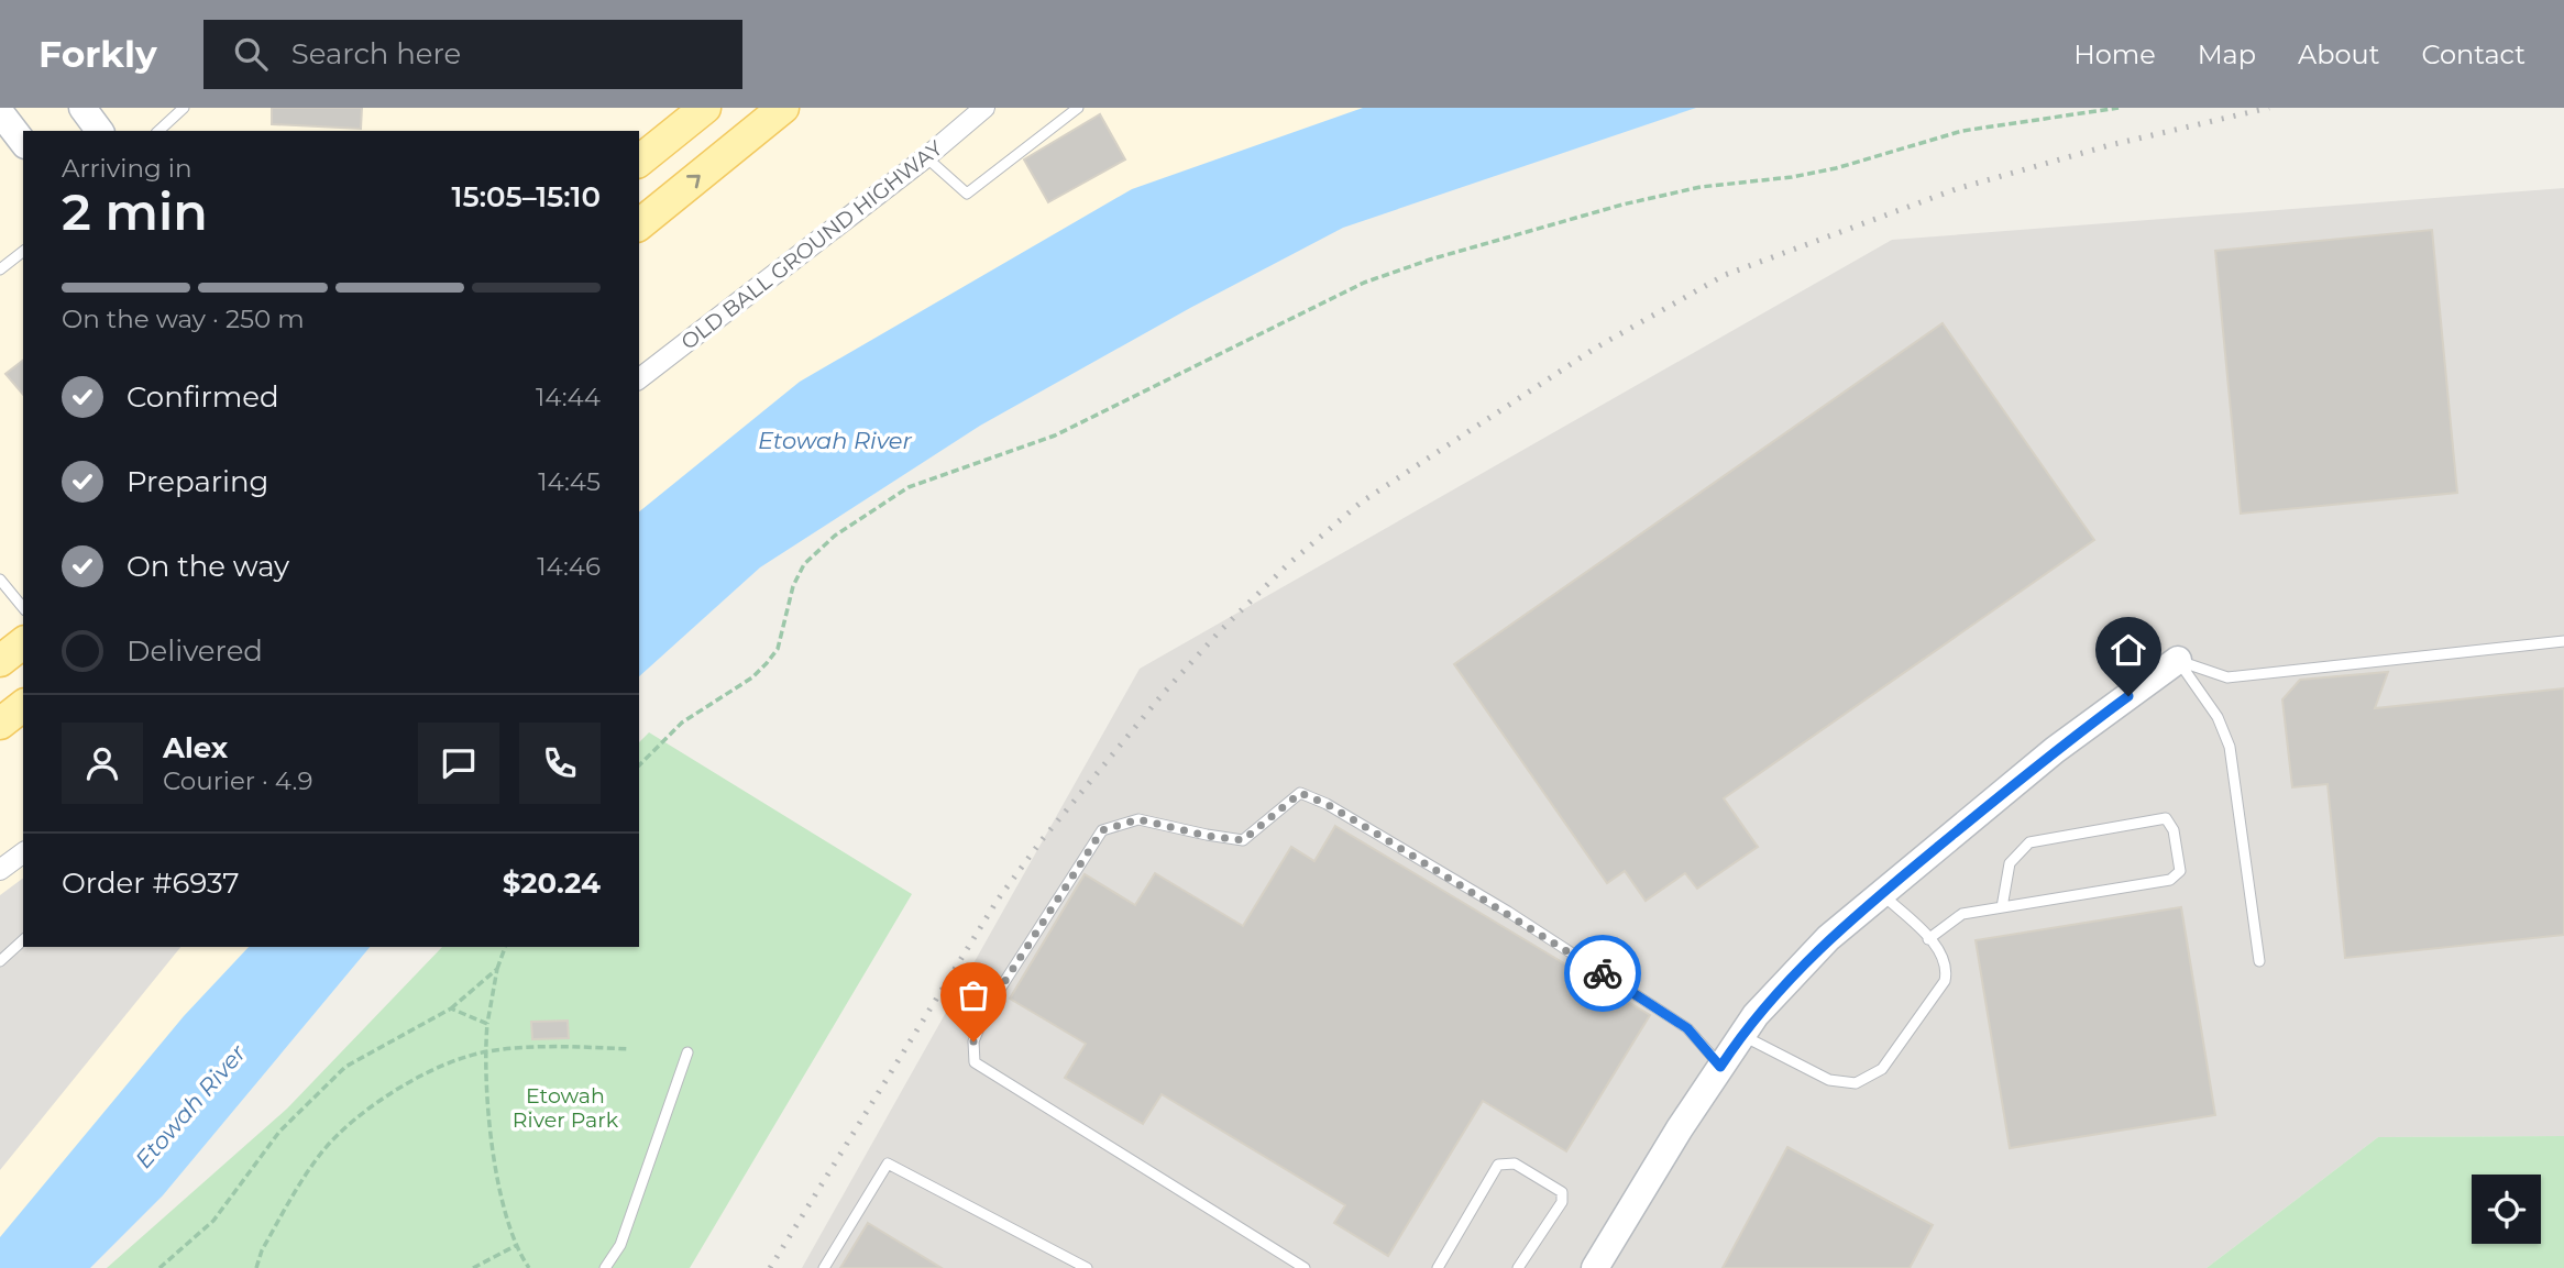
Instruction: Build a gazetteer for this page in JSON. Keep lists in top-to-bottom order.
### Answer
{
  "streets": {
    "street": ["OLD BALL GROUND HIGHWAY"]
  },
  "water": ["Etowah River"],
  "parks": ["Etowah River Park"],
  "page": {
    "header": "Forkly",
    "search": "Search here",
    "nav": [
      "Home",
      "Map",
      "About",
      "Contact"
    ],
    "heading": ["2 min", "Arriving in", "15:05–15:10"],
    "panel": [
      "Alex",
      "Courier · 4.9",
      "Order #6937",
      "$20.24"
    ],
    "bar": "On the way · 250 m",
    "list": [
      ["Confirmed", "14:44"],
      ["Preparing", "14:45"],
      ["On the way", "14:46"],
      "Delivered"
    ]
  }
}
